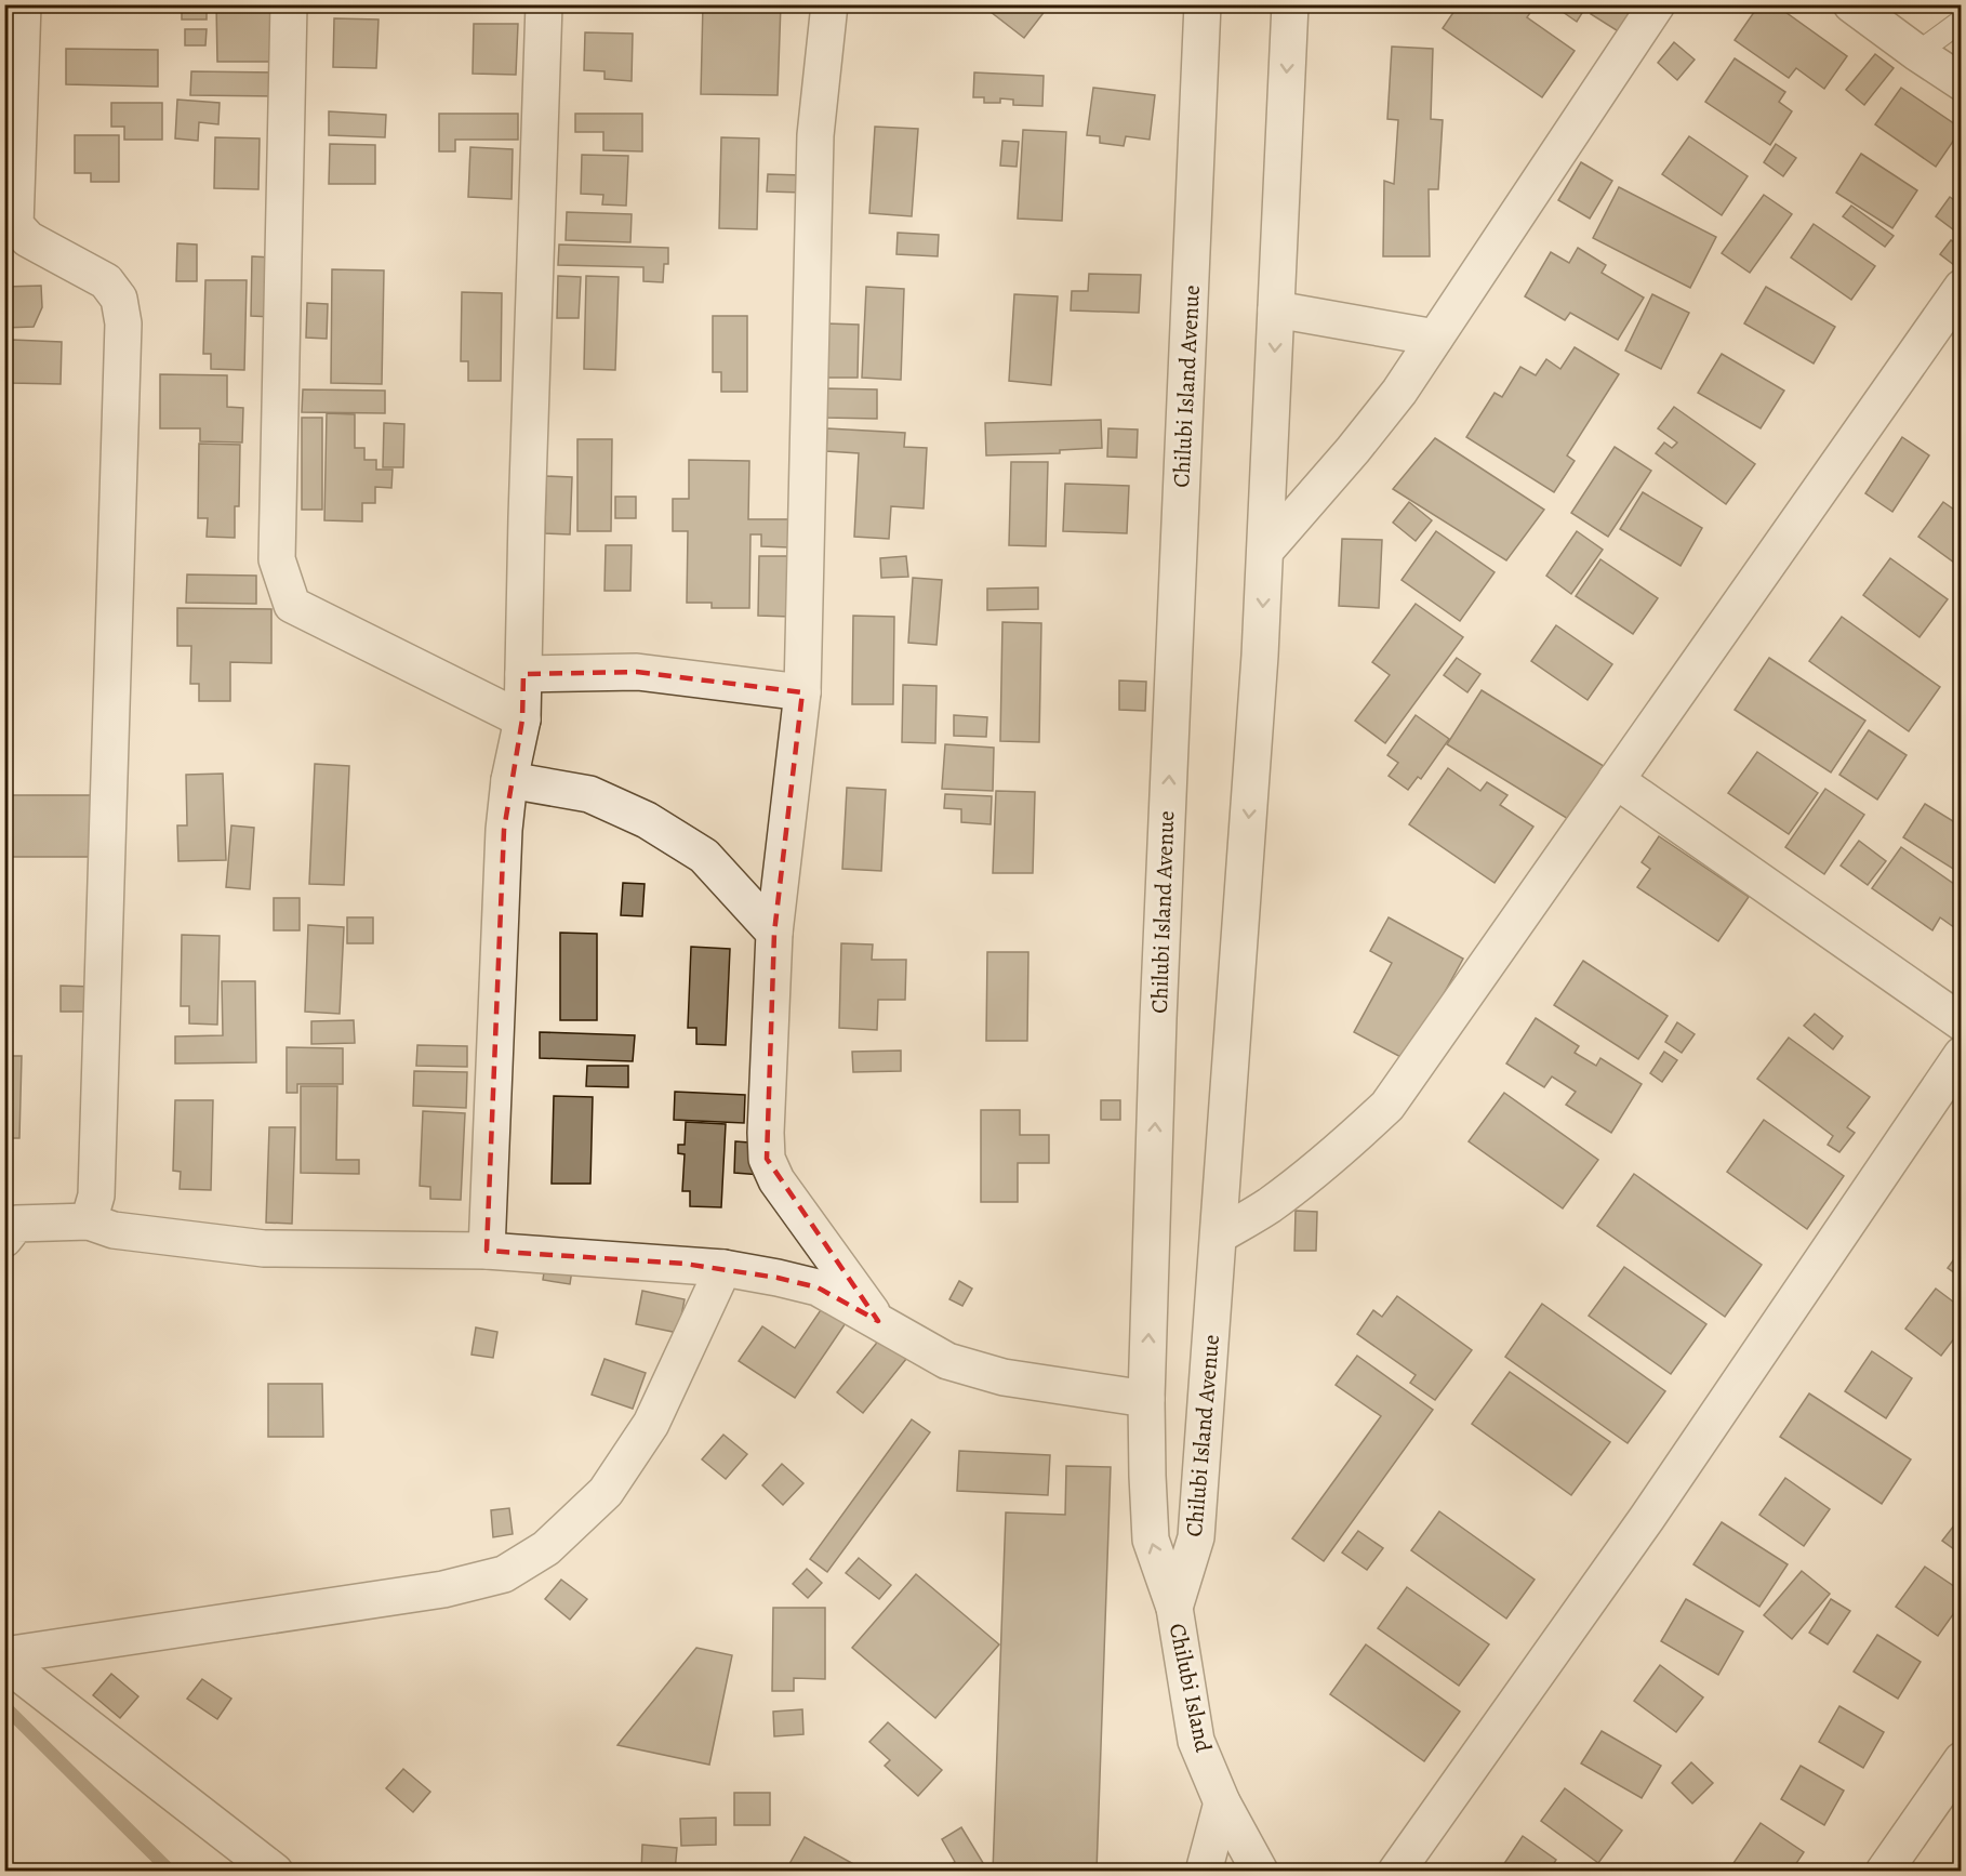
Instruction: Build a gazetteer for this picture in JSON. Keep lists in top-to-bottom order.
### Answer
{
  "streets": {
    "street": ["Chilubi Island Avenue", "Chilubi Island"]
  },
  "crossings": [
    ["Chilubi Island Avenue", "Chilubi Island"]
  ]
}
